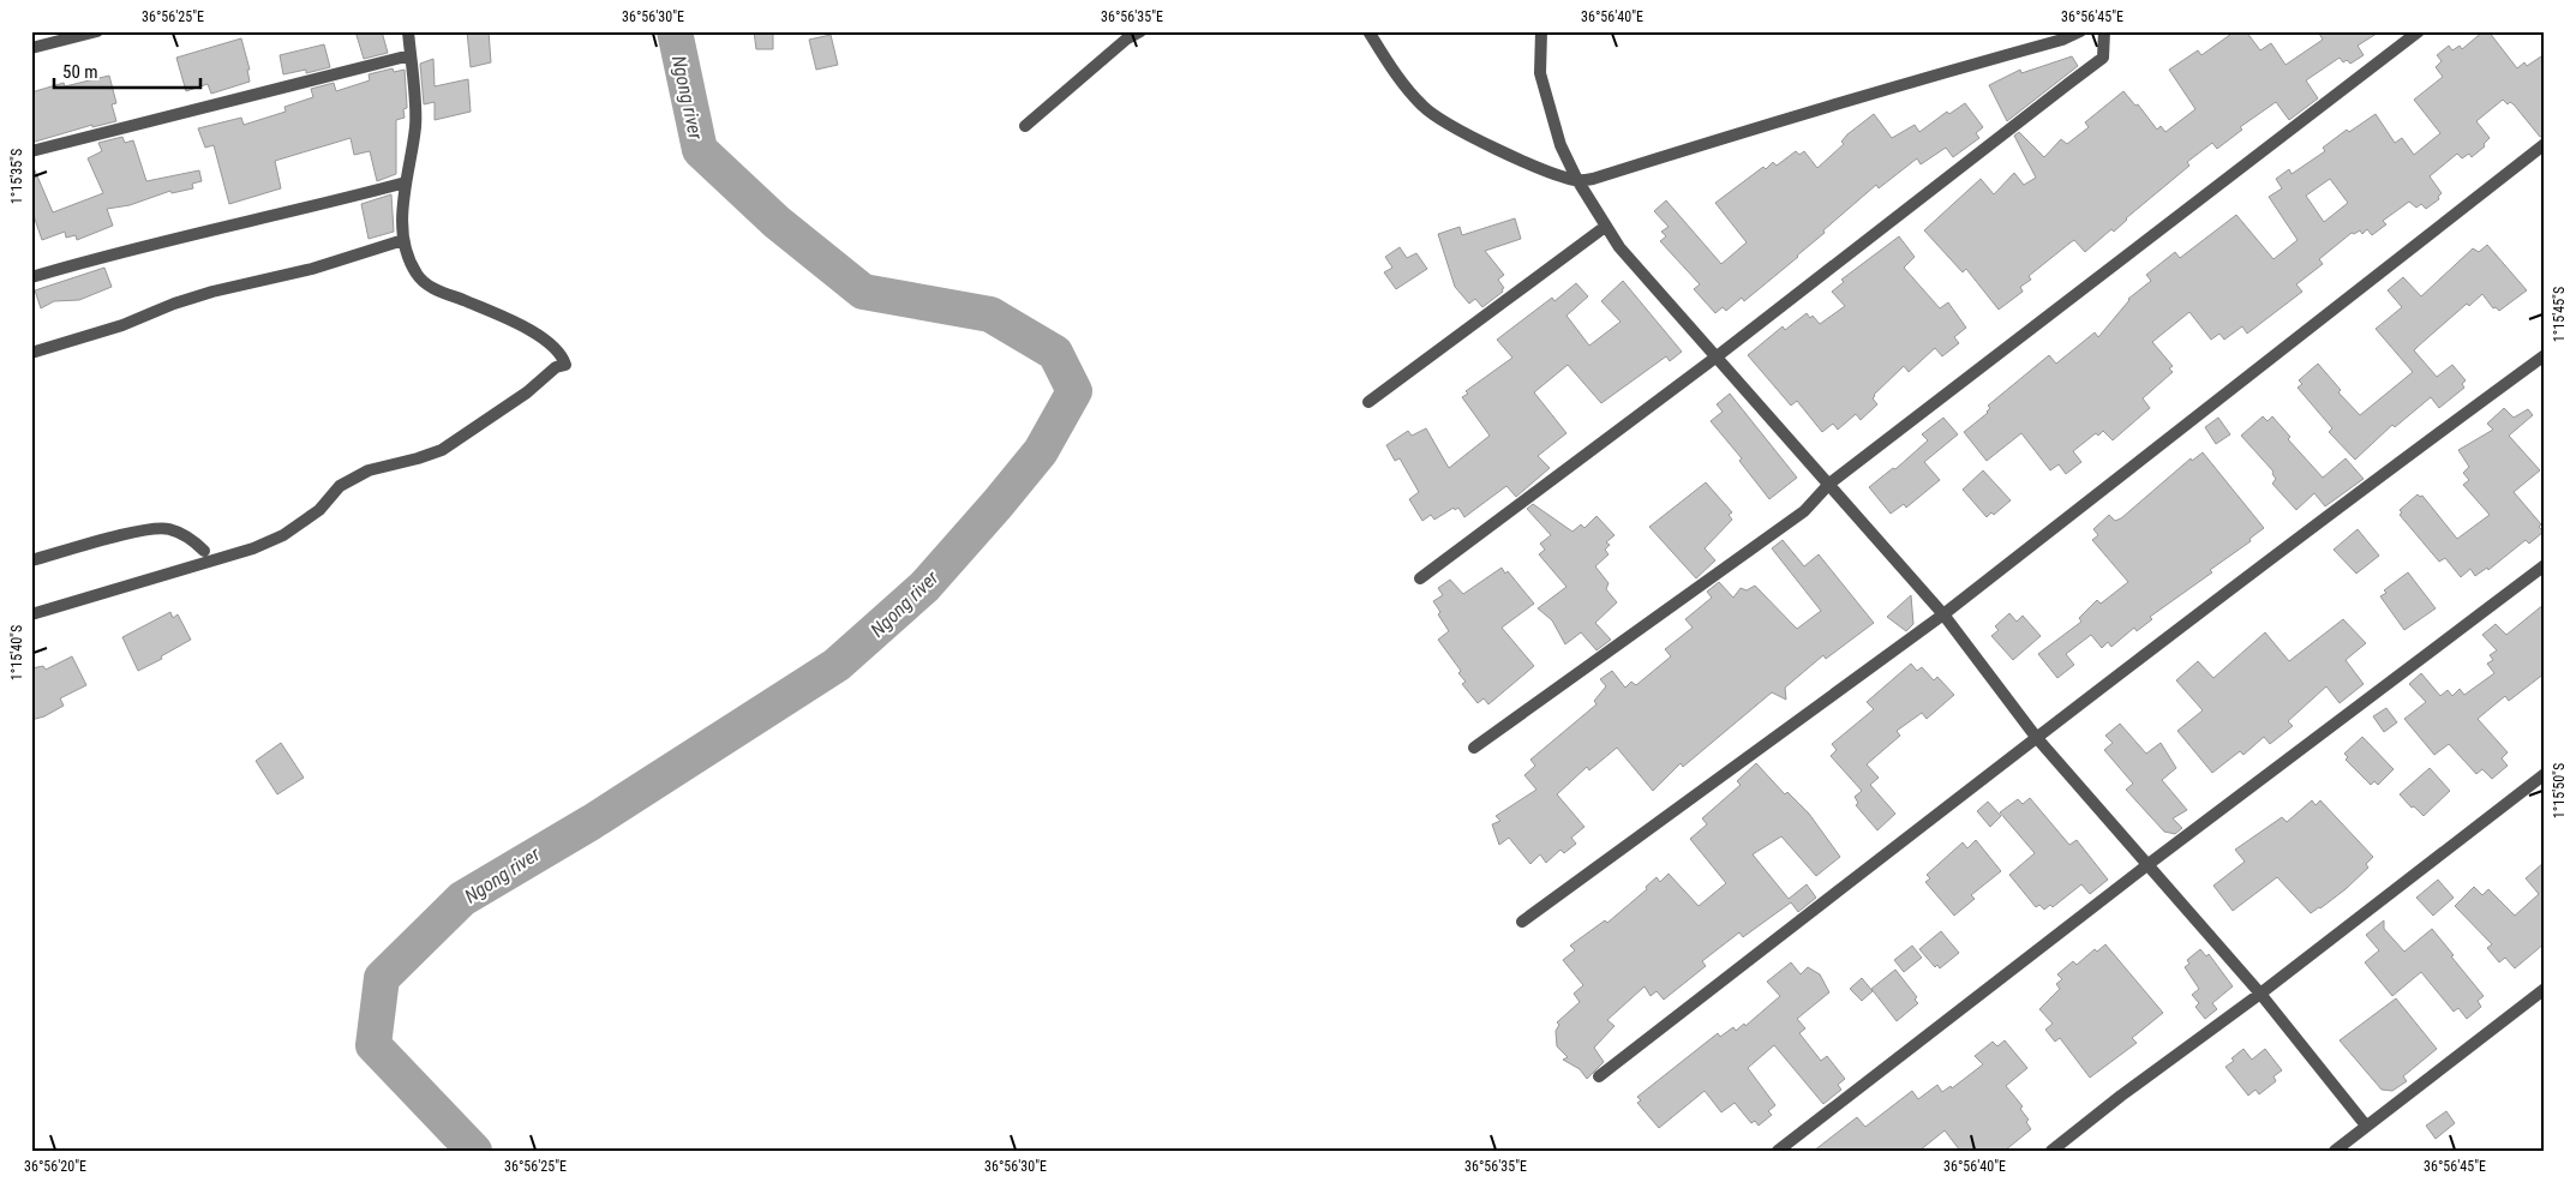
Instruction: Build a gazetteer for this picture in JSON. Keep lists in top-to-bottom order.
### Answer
{
  "water": ["Ngong river"],
  "scale_bar": "50 m",
  "coordinates": [
    "36°56'25\"E",
    "36°56'30\"E",
    "36°56'35\"E",
    "36°56'40\"E",
    "36°56'45\"E",
    "1°15'35\"S",
    "1°15'45\"S",
    "1°15'40\"S",
    "1°15'50\"S",
    "36°56'20\"E"
  ]
}
